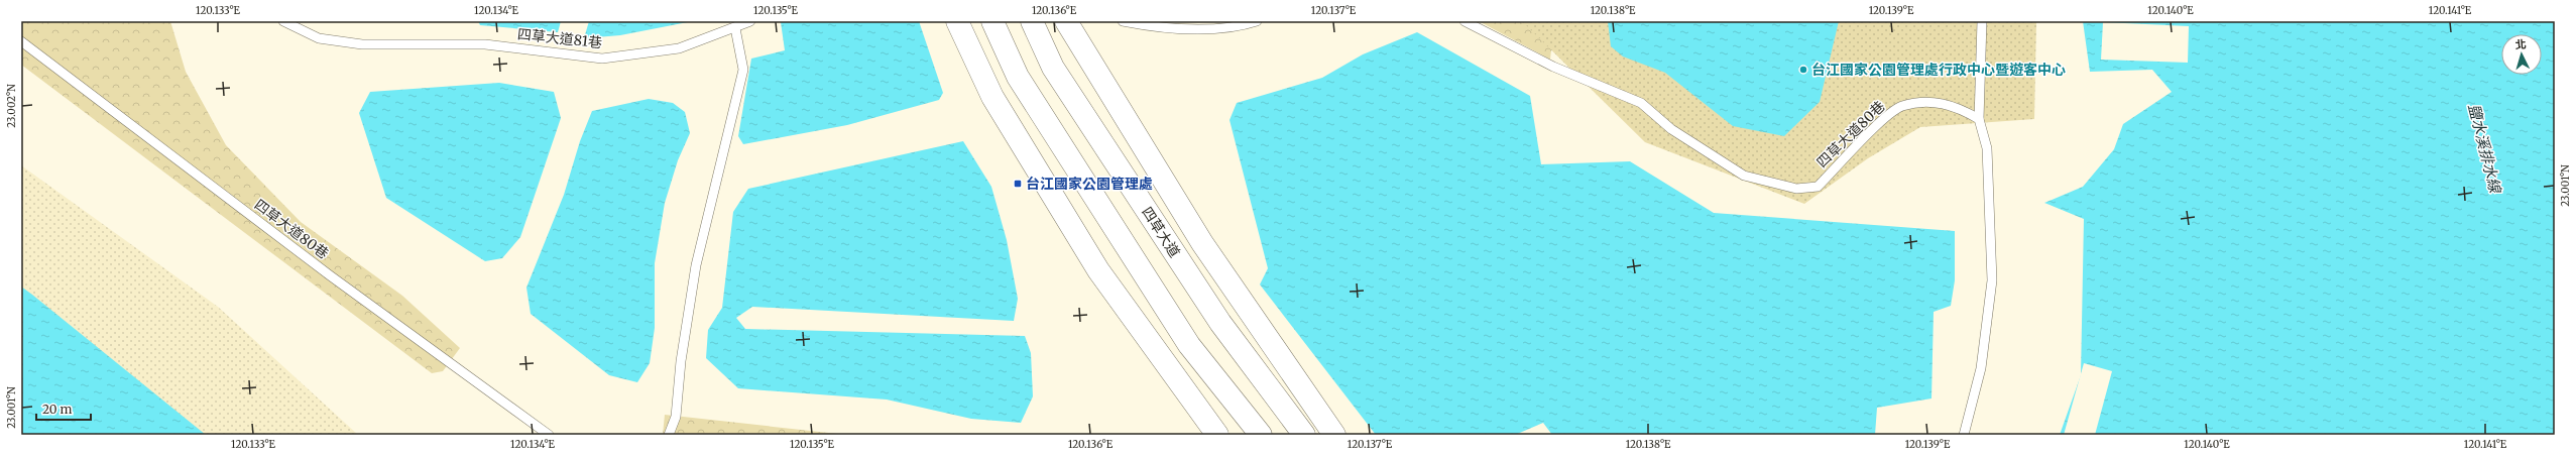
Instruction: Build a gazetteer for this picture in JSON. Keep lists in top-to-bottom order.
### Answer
{
  "streets": {
    "street": ["四草大道"],
    "lane": ["四草大道81巷", "四草大道80巷"]
  },
  "water": ["鹽水溪排水線"],
  "places": {
    "other": ["台江國家公園管理處行政中心暨遊客中心"],
    "transit": ["台江國家公園管理處"]
  },
  "scale_bar": "20 m",
  "north": "top",
  "coordinates": [
    "120.133°E",
    "120.134°E",
    "120.135°E",
    "120.136°E",
    "120.137°E",
    "120.138°E",
    "120.139°E",
    "120.140°E",
    "120.141°E",
    "23.002°N",
    "23.001°N"
  ]
}
